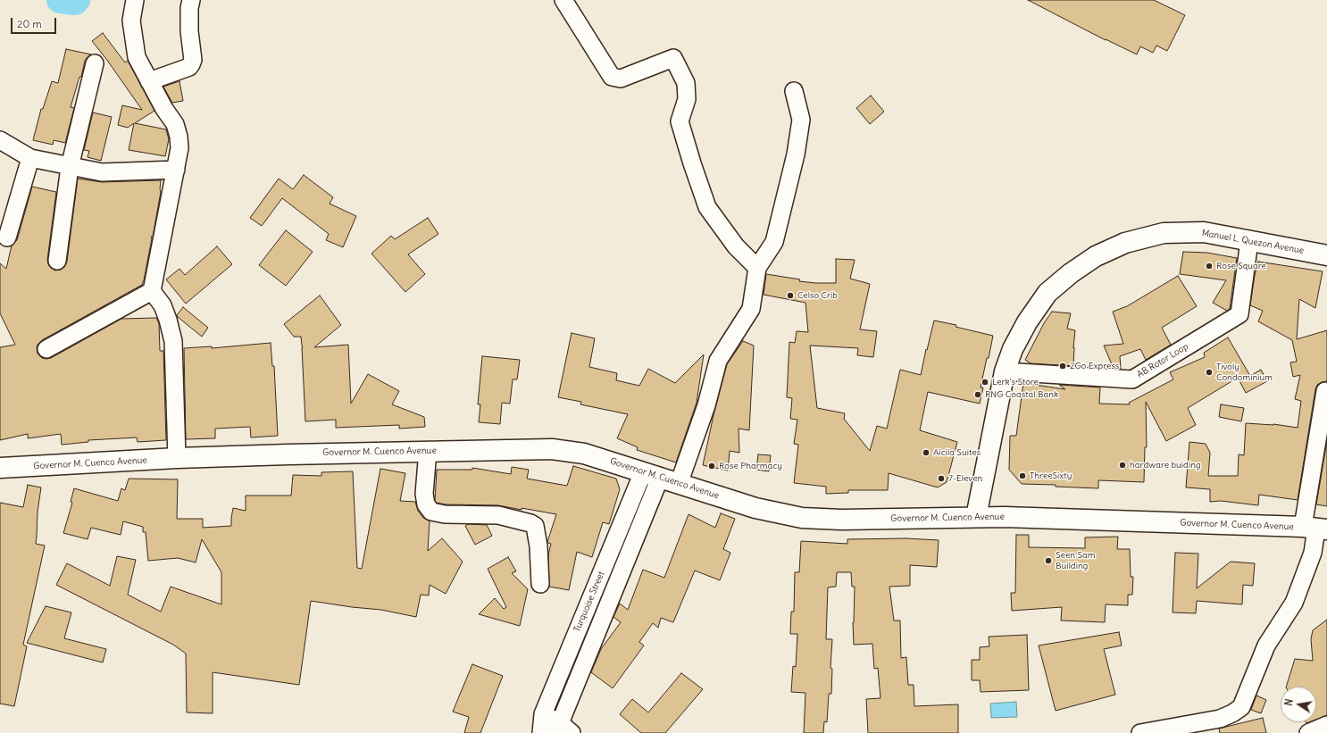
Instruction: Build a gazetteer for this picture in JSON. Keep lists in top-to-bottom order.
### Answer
{
  "streets": {
    "main road": ["Manuel L. Quezon Avenue", "Governor M. Cuenco Avenue"],
    "street": ["AB Rotor Loop", "Turquoise Street"]
  },
  "crossings": [
    ["Manuel L. Quezon Avenue", "AB Rotor Loop"],
    ["Manuel L. Quezon Avenue", "Governor M. Cuenco Avenue"],
    ["Governor M. Cuenco Avenue", "Turquoise Street"]
  ],
  "places": [
    "Rose Square",
    "Celso Crib",
    "2Go Express",
    "Tivoly Condominium",
    "Lerk's Store",
    "RNG Coastal Bank",
    "Aicila Suites",
    "hardware buiding",
    "Rose Pharmacy",
    "ThreeSixty",
    "7-Eleven",
    "Seen Sam Building"
  ],
  "scale_bar": "20 m",
  "north": "left"
}
